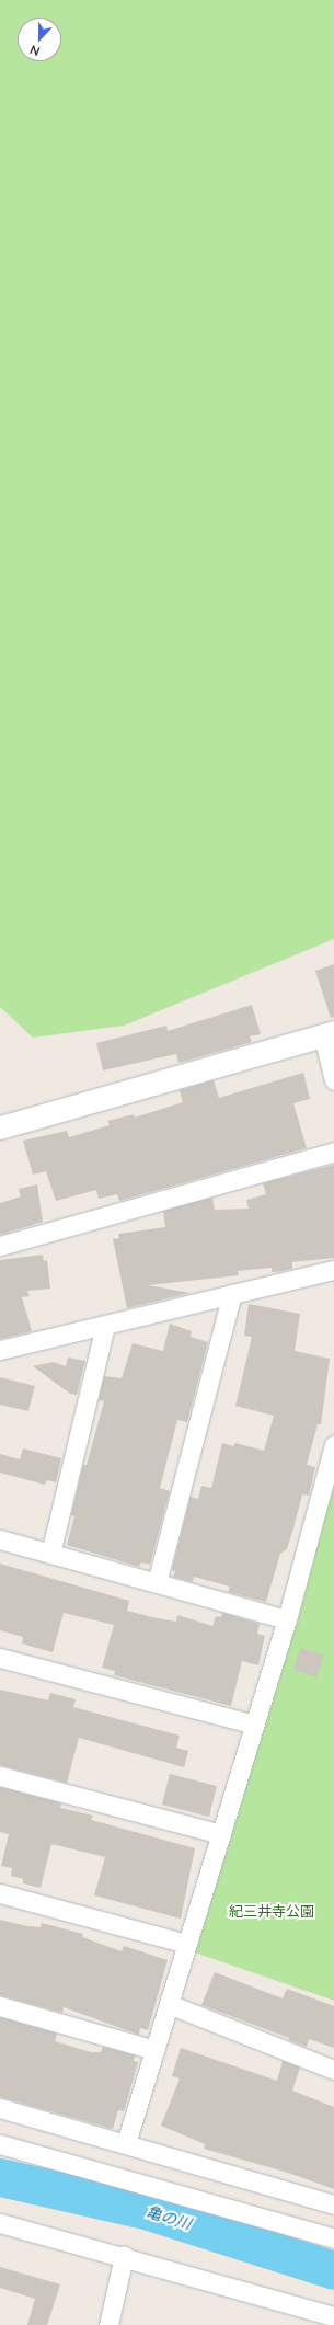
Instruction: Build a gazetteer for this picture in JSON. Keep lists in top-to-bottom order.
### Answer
{
  "water": ["亀の川"],
  "parks": ["紀三井寺公園"],
  "north": "bottom"
}
